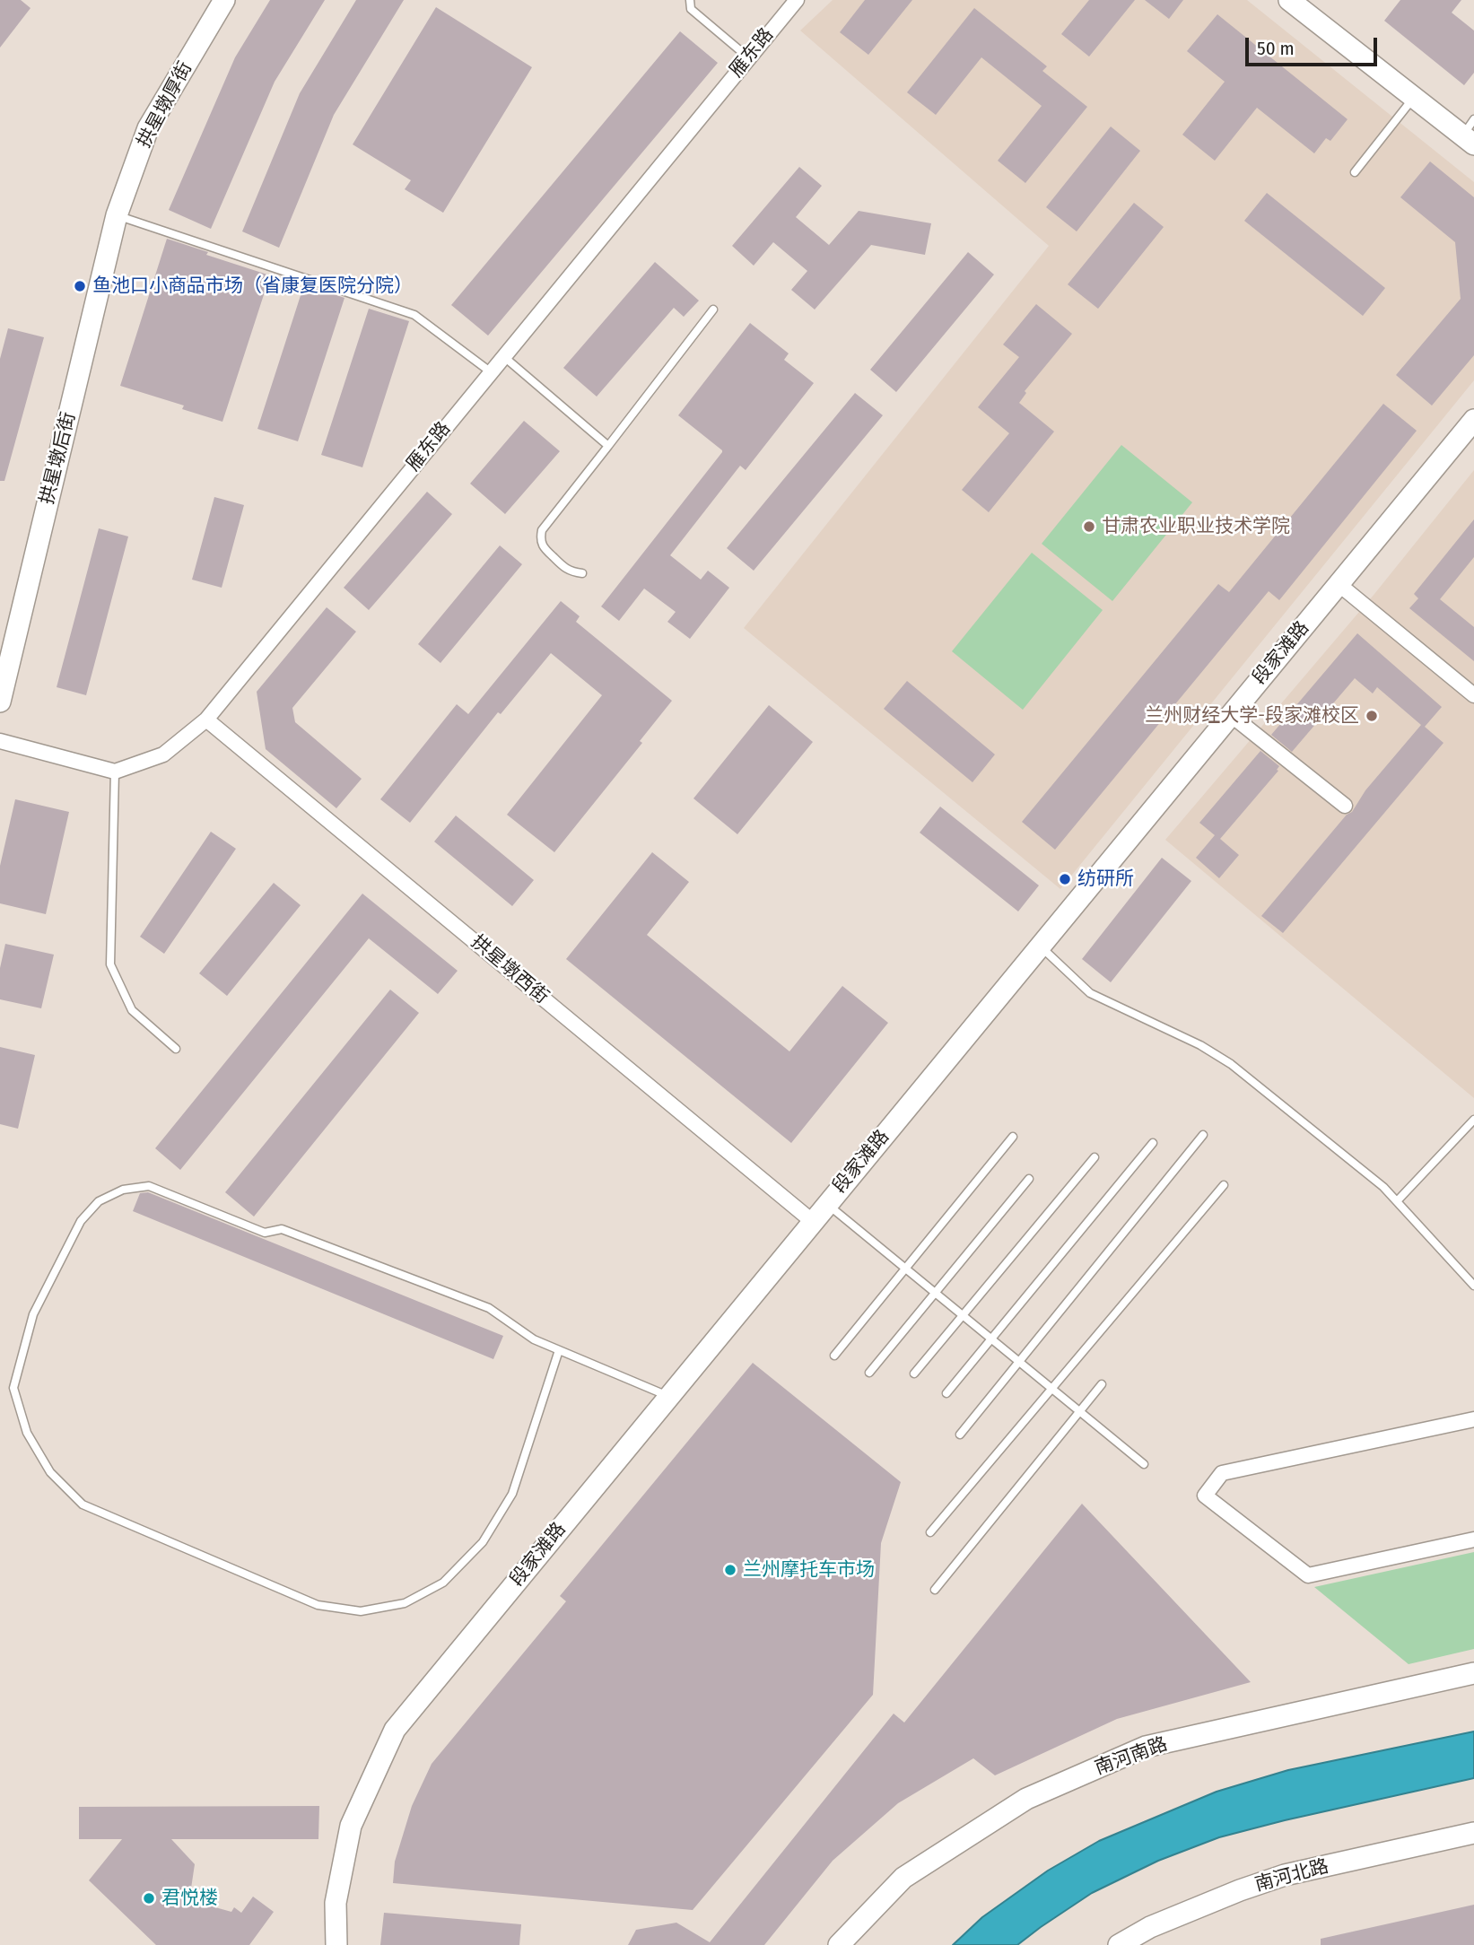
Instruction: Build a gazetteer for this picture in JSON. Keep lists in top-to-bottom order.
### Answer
{
  "streets": {
    "street": [
      "雁东路",
      "拱星墩厚街",
      "拱星墩后街",
      "段家滩路",
      "拱星墩西街",
      "南河南路",
      "南河北路"
    ]
  },
  "crossings": [
    ["雁东路", "拱星墩西街"],
    ["拱星墩厚街", "拱星墩后街"],
    ["段家滩路", "拱星墩西街"]
  ],
  "places": [
    "鱼池口小商品市场（省康复医院分院）",
    "甘肃农业职业技术学院",
    "兰州财经大学-段家滩校区",
    "纺研所",
    "兰州摩托车市场",
    "君悦楼"
  ],
  "scale_bar": "50 m"
}
